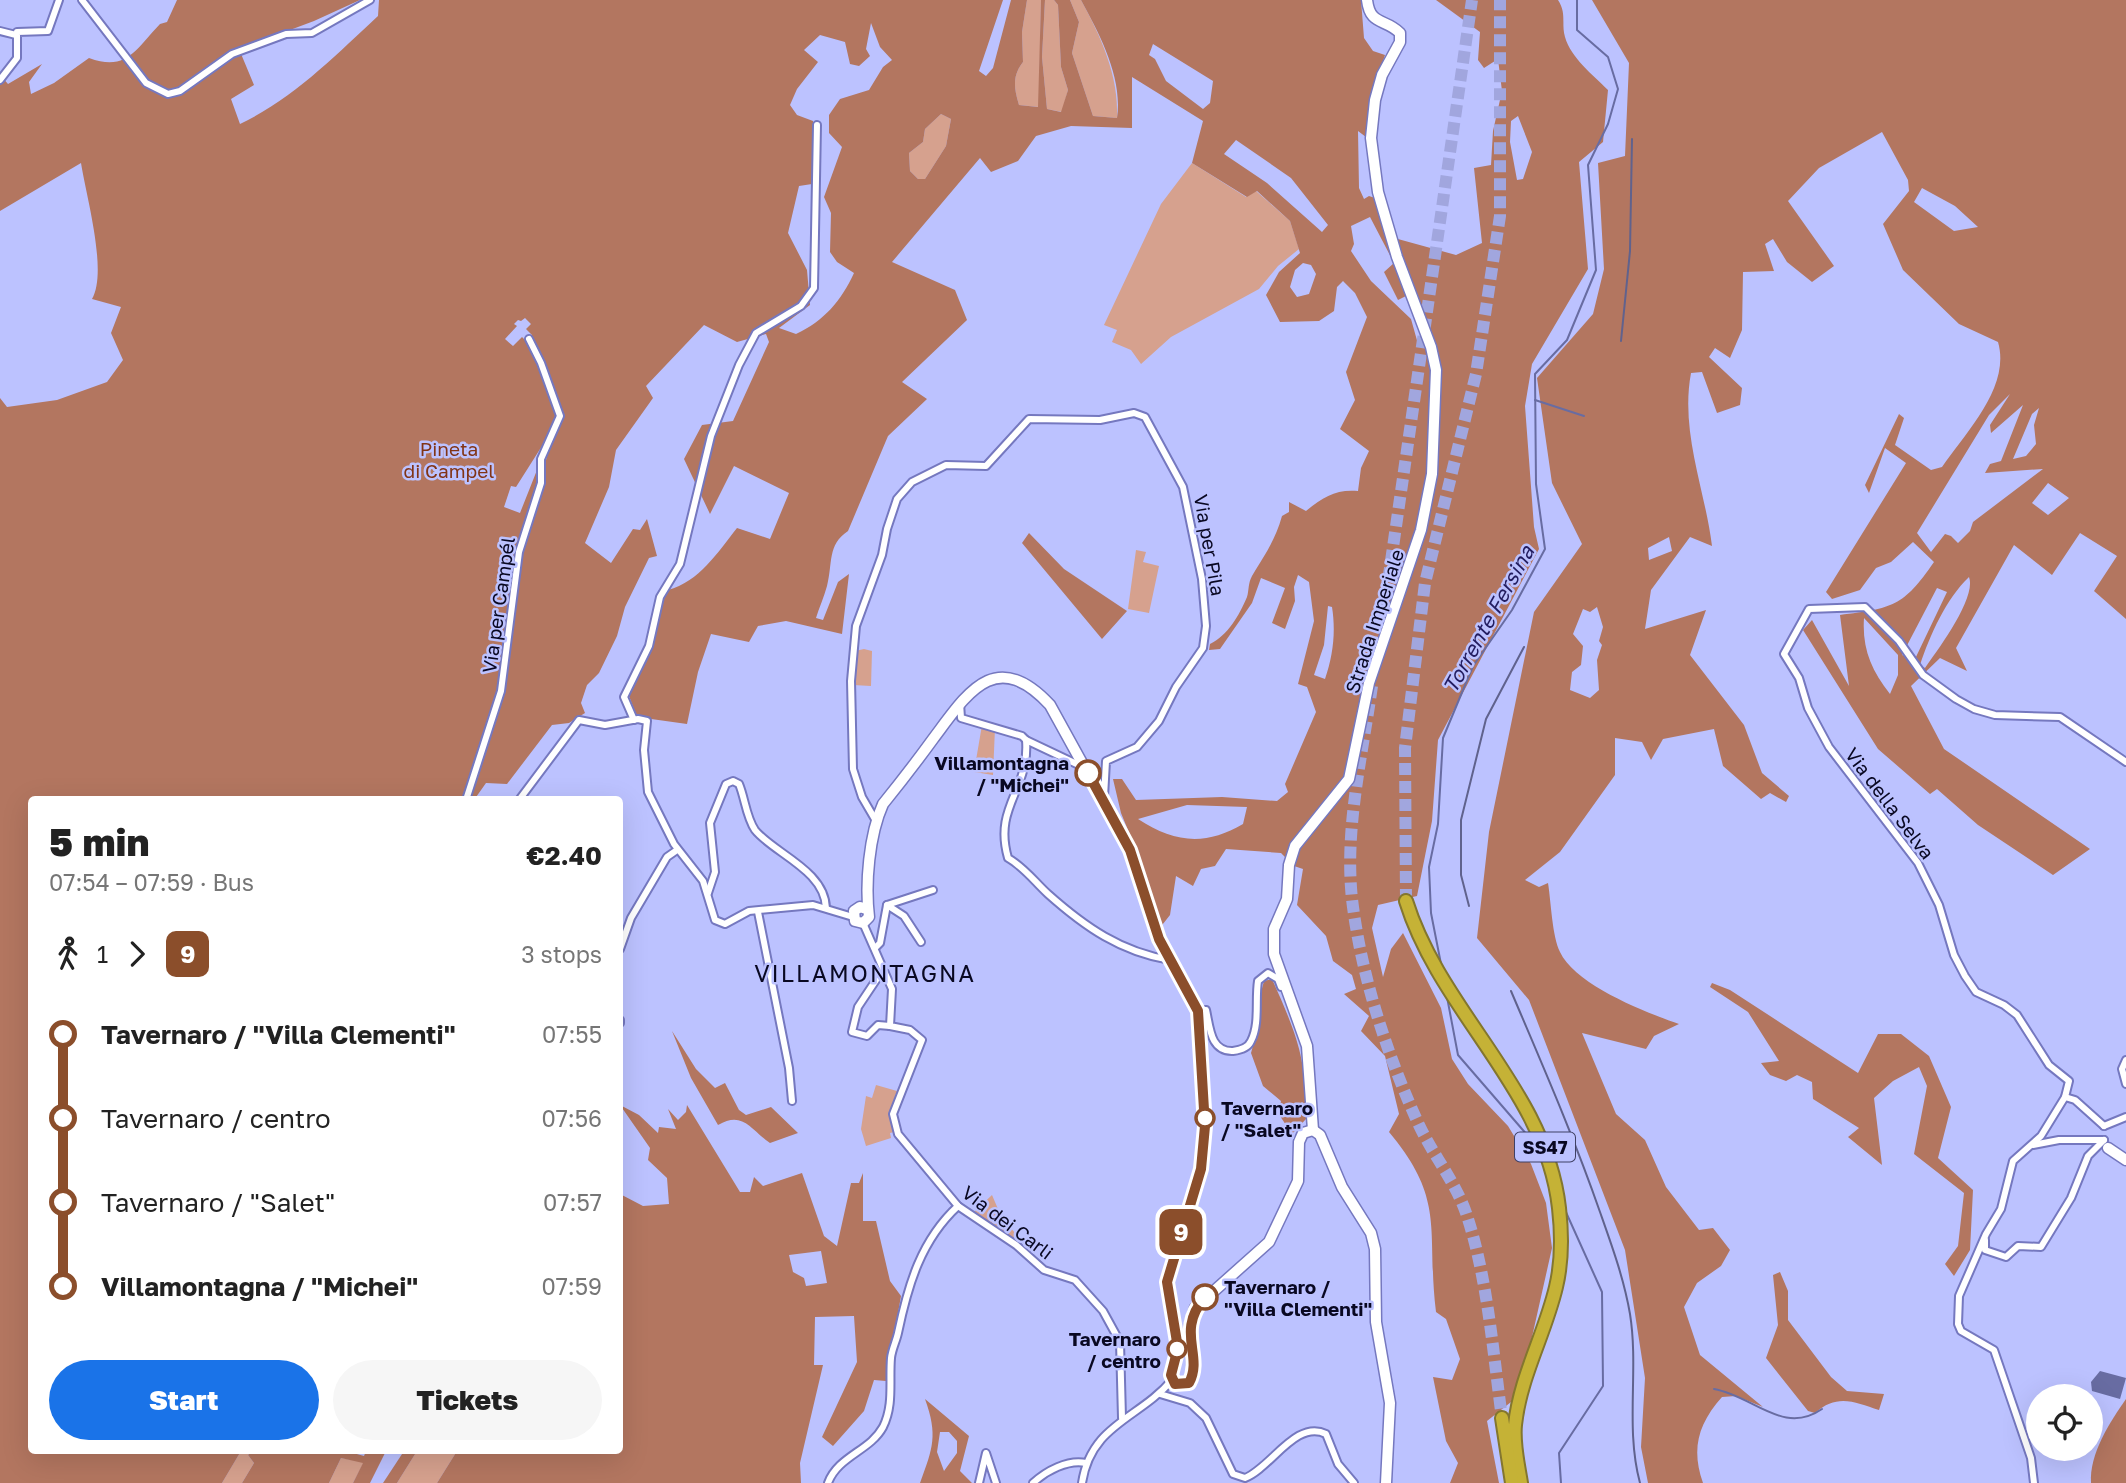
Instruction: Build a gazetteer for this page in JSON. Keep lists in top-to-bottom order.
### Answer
{
  "streets": {
    "highway": ["SS47"],
    "street": [
      "Via per Pila",
      "Via per Campél",
      "Strada Imperiale",
      "Via della Selva",
      "Via dei Carli"
    ]
  },
  "districts": ["VILLAMONTAGNA"],
  "water": ["Torrente Fersina"],
  "parks": ["Pineta di Campel"],
  "places": [
    "Villamontagna / \"Michei\"",
    "Tavernaro / \"Salet\"",
    "Tavernaro / \"Villa Clementi\"",
    "Tavernaro / centro"
  ],
  "lines": ["bus line 9"],
  "page": {
    "on_map": "9",
    "heading": ["5 min", "07:54 – 07:59 · Bus", "€2.40"],
    "legs": ["1", "9", "3 stops"],
    "list": [
      {
        "name": "Tavernaro / \"Villa Clementi\"",
        "value": "07:55"
      },
      {
        "name": "Tavernaro / centro",
        "value": "07:56"
      },
      {
        "name": "Tavernaro / \"Salet\"",
        "value": "07:57"
      },
      {
        "name": "Villamontagna / \"Michei\"",
        "value": "07:59"
      }
    ],
    "buttons": ["Start", "Tickets"]
  }
}
